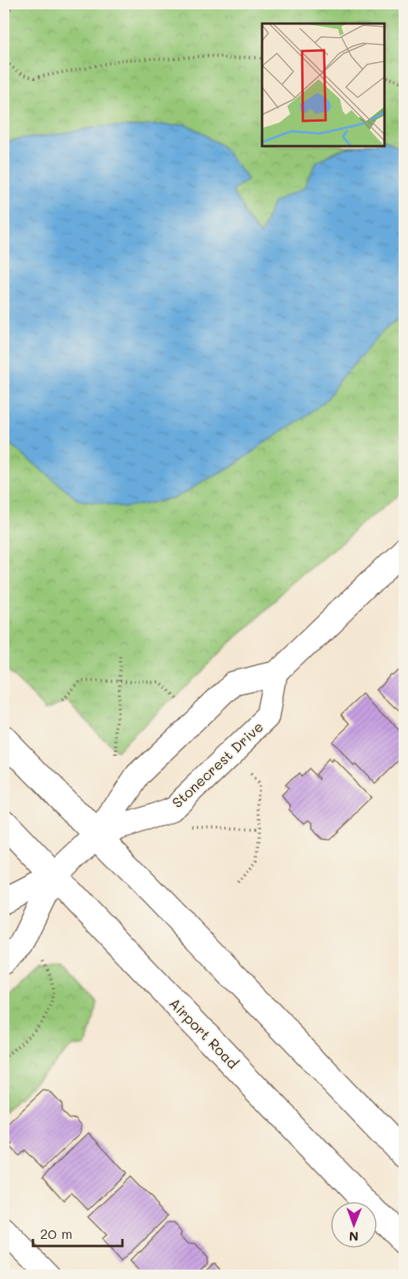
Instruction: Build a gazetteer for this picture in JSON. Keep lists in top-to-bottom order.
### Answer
{
  "streets": {
    "main road": ["Airport Road"],
    "street": ["Stonecrest Drive"]
  },
  "crossings": [
    ["Stonecrest Drive", "Airport Road"]
  ],
  "scale_bar": "20 m",
  "north": "bottom"
}
